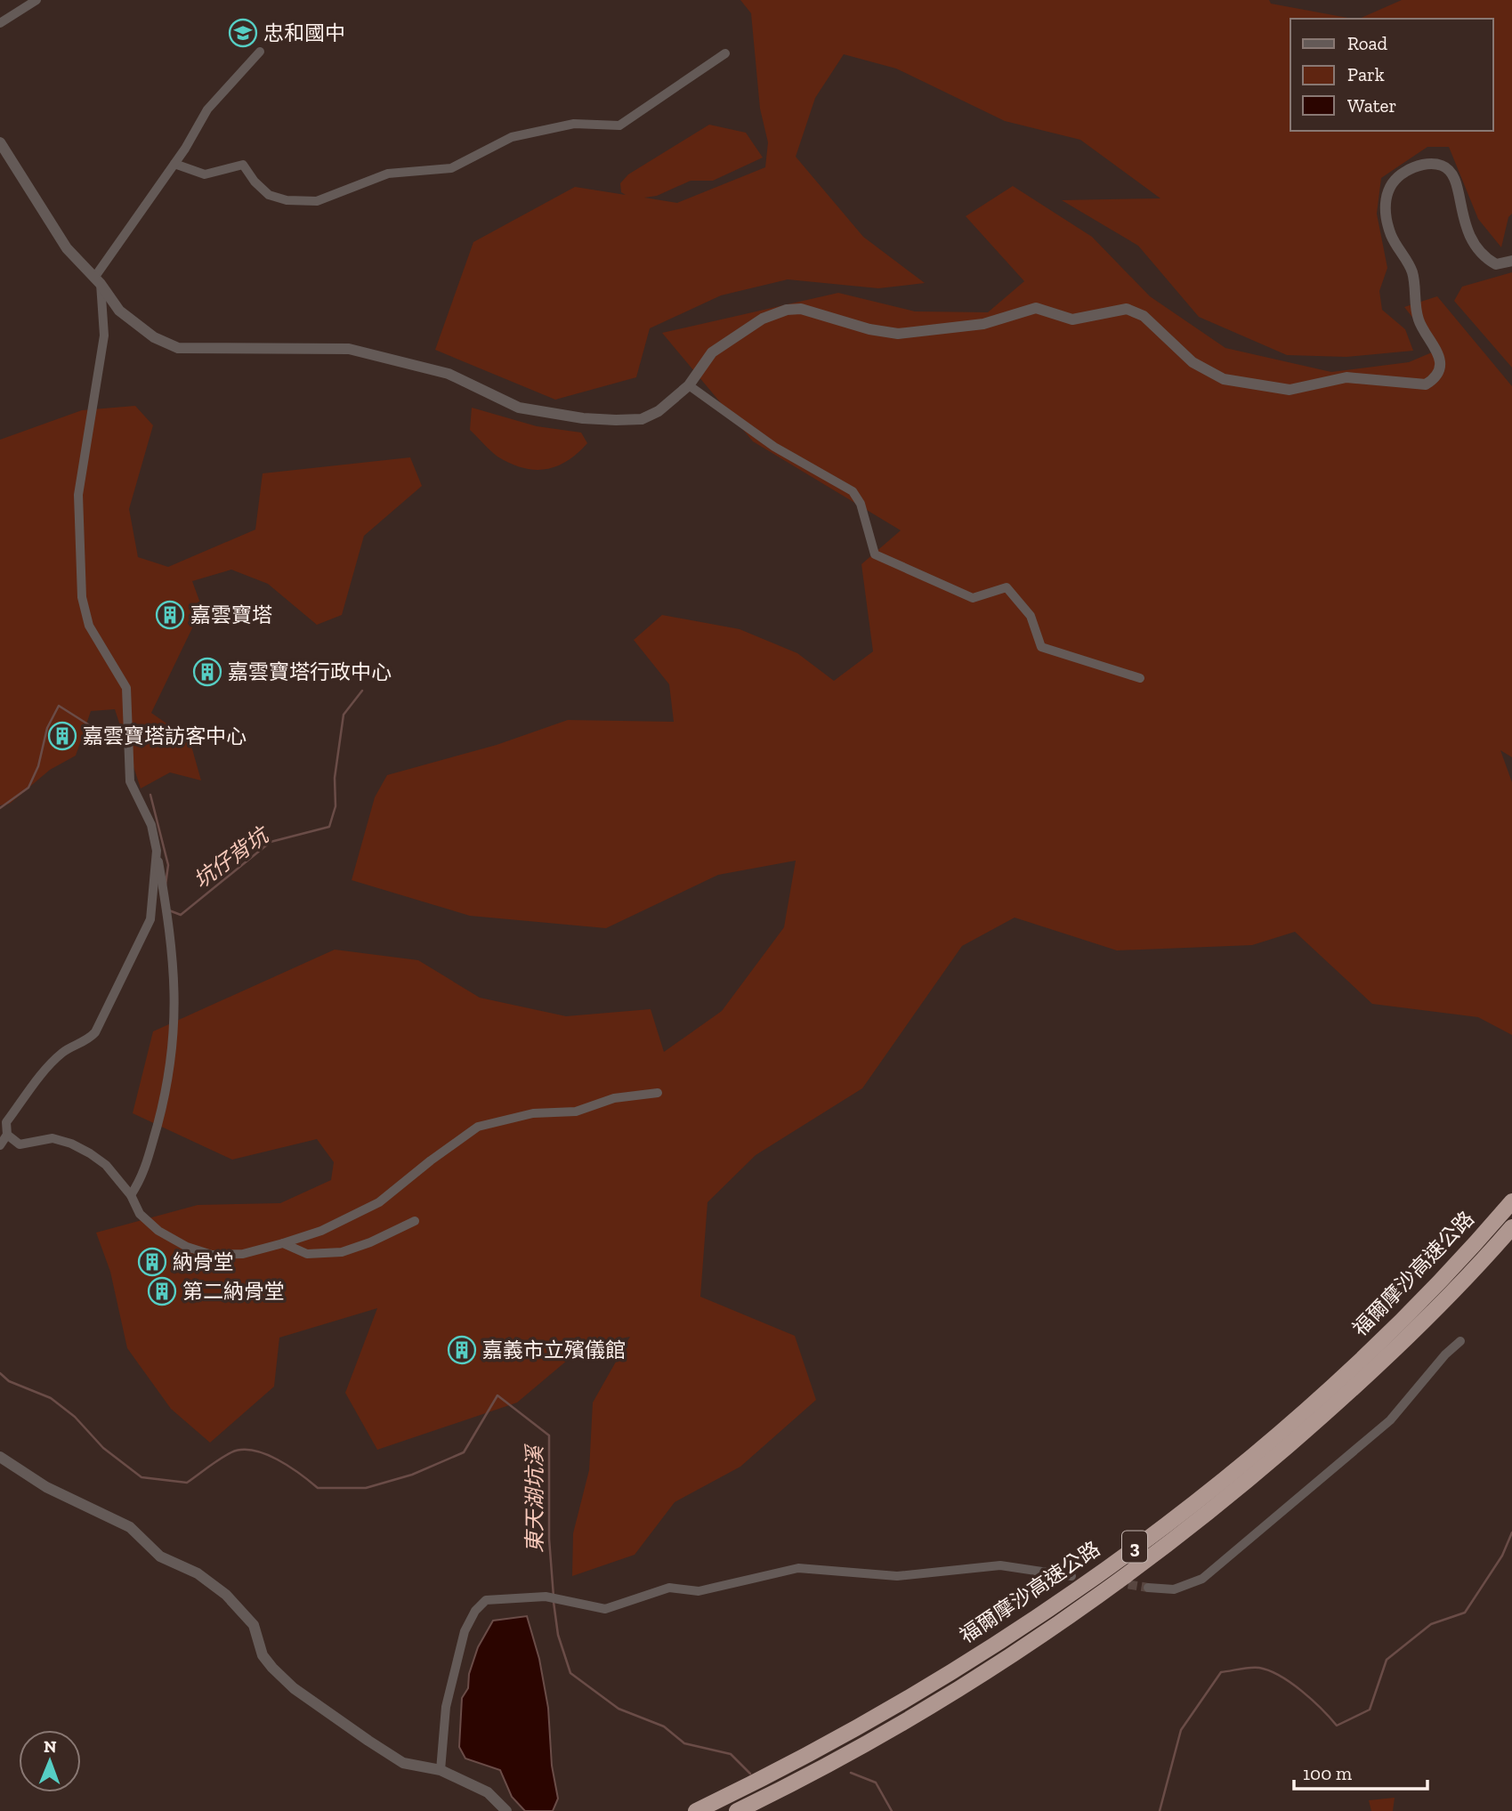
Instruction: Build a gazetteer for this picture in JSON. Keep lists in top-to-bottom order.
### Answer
{
  "streets": {
    "highway": ["福爾摩沙高速公路", "3"]
  },
  "water": ["坑仔背坑", "東天湖坑溪"],
  "places": {
    "school or university": ["忠和國中"],
    "building": [
      "嘉雲寶塔",
      "嘉雲寶塔行政中心",
      "嘉雲寶塔訪客中心",
      "納骨堂",
      "第二納骨堂",
      "嘉義市立殯儀館"
    ]
  },
  "legend": ["Road", "Park", "Water"],
  "scale_bar": "100 m",
  "north": "top"
}
